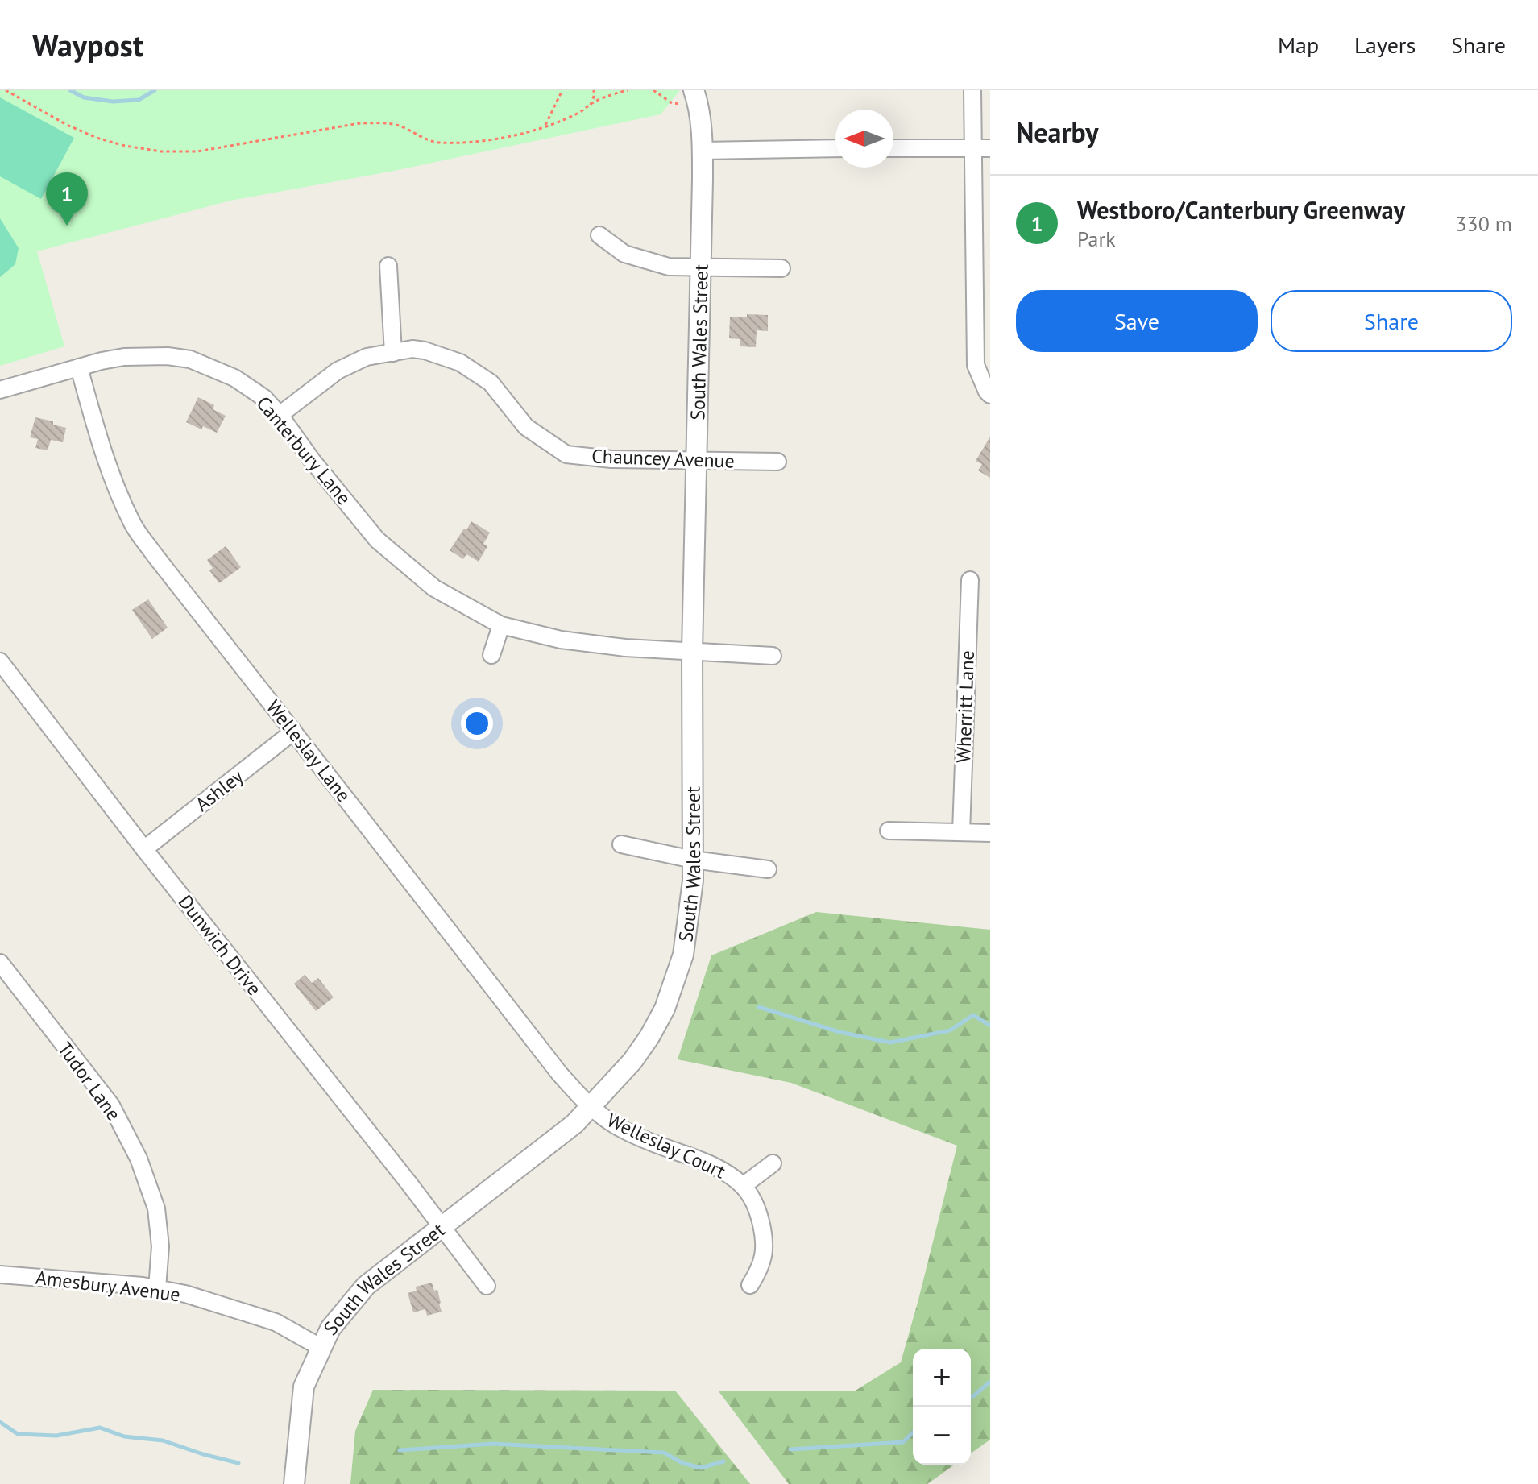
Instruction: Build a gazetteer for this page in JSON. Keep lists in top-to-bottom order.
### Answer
{
  "streets": {
    "street": [
      "South Wales Street",
      "Canterbury Lane",
      "Chauncey Avenue",
      "Wherritt Lane",
      "Welleslay Lane",
      "Ashley",
      "Dunwich Drive",
      "Tudor Lane",
      "Welleslay Court",
      "Amesbury Avenue"
    ]
  },
  "crossings": [
    ["South Wales Street", "Canterbury Lane"],
    ["South Wales Street", "Chauncey Avenue"],
    ["South Wales Street", "Welleslay Lane"],
    ["South Wales Street", "Dunwich Drive"],
    ["South Wales Street", "Welleslay Court"],
    ["South Wales Street", "Amesbury Avenue"],
    ["Canterbury Lane", "Chauncey Avenue"],
    ["Canterbury Lane", "Welleslay Lane"],
    ["Welleslay Lane", "Ashley"],
    ["Welleslay Lane", "Welleslay Court"],
    ["Ashley", "Dunwich Drive"],
    ["Tudor Lane", "Amesbury Avenue"]
  ],
  "north": "left",
  "page": {
    "header": "Waypost",
    "nav": ["Map", "Layers", "Share"],
    "heading": "Nearby",
    "pins": "1",
    "list": [
      {
        "mark": "1",
        "name": "Westboro/Canterbury Greenway",
        "note": "Park",
        "value": "330 m"
      }
    ],
    "buttons": ["Save", "Share"],
    "map_buttons": ["+", "−"]
  }
}
